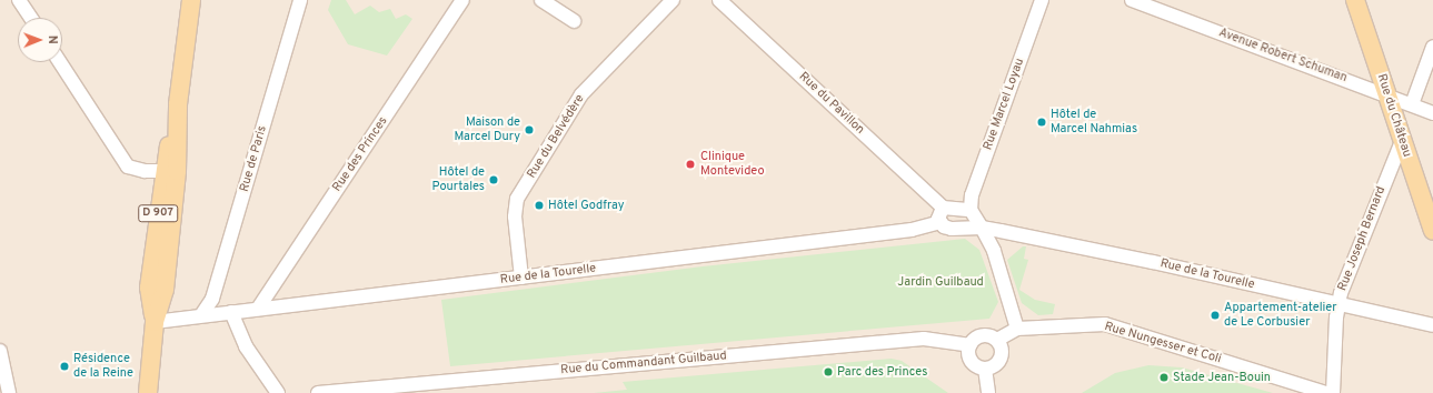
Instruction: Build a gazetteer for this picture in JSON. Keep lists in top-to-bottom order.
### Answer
{
  "streets": {
    "main road": ["Rue du Château", "D 907"],
    "street": [
      "Avenue Robert Schuman",
      "Rue du Pavillon",
      "Rue Marcel Loyau",
      "Rue du Belvédère",
      "Rue des Princes",
      "Rue de Paris",
      "Rue Joseph Bernard",
      "Rue de la Tourelle",
      "Rue Nungesser et Coli",
      "Rue du Commandant Guilbaud"
    ]
  },
  "crossings": [
    ["Avenue Robert Schuman", "Rue du Château"],
    ["Rue du Château", "Rue Joseph Bernard"],
    ["Rue du Belvédère", "Rue de la Tourelle"],
    ["Rue des Princes", "Rue de la Tourelle"],
    ["Rue de Paris", "Rue de la Tourelle"],
    ["D 907", "Rue de la Tourelle"],
    ["Rue Joseph Bernard", "Rue de la Tourelle"],
    ["Rue Nungesser et Coli", "Rue du Commandant Guilbaud"]
  ],
  "parks": ["Jardin Guilbaud"],
  "places": [
    "Hôtel de Marcel Nahmias",
    "Maison de Marcel Dury",
    "Clinique Montevideo",
    "Hôtel de Pourtales",
    "Hôtel Godfray",
    "Appartement-atelier de Le Corbusier",
    "Résidence de la Reine",
    "Parc des Princes",
    "Stade Jean-Bouin"
  ],
  "north": "right"
}
